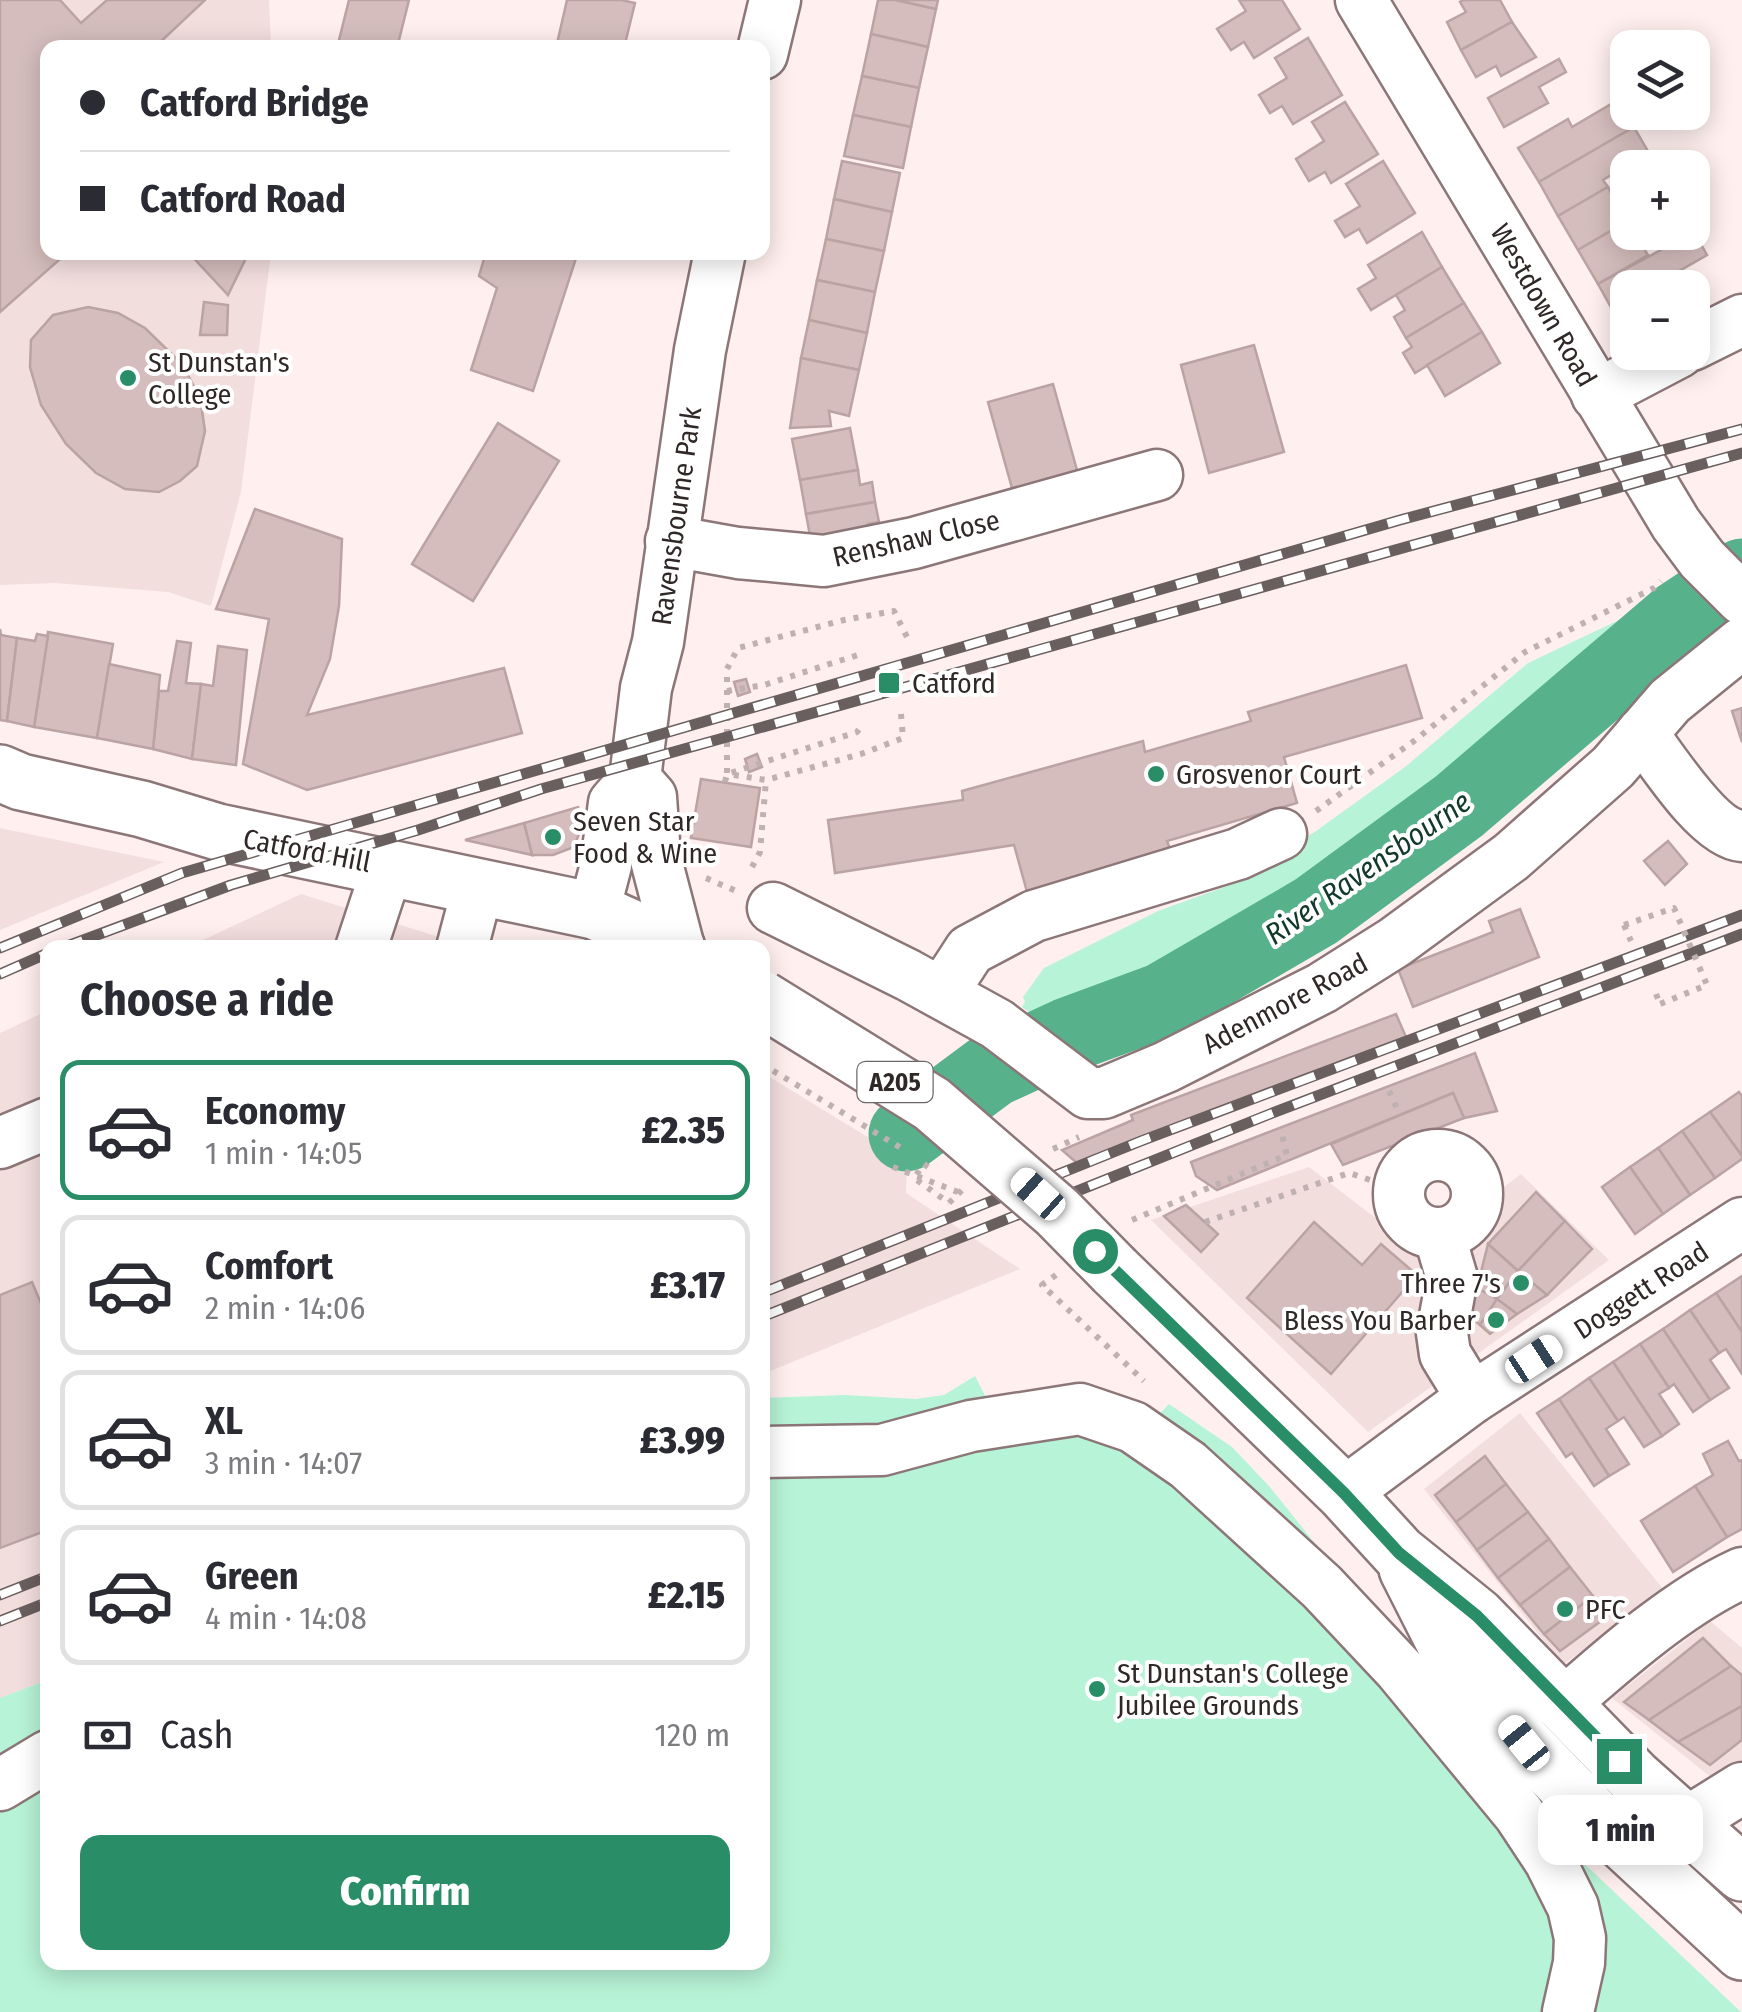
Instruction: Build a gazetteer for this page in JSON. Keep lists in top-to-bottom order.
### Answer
{
  "streets": {
    "highway": ["Catford Hill", "A205"],
    "street": [
      "Westdown Road",
      "Ravensbourne Park",
      "Renshaw Close",
      "Adenmore Road",
      "Doggett Road"
    ]
  },
  "crossings": [
    ["Ravensbourne Park", "Renshaw Close"],
    ["Ravensbourne Park", "Catford Hill"],
    ["Ravensbourne Park", "Adenmore Road"],
    ["A205", "Doggett Road"]
  ],
  "water": ["River Ravensbourne"],
  "places": {
    "other": [
      "St Dunstan's College",
      "Grosvenor Court",
      "Seven Star Food & Wine",
      "Three 7's",
      "Bless You Barber",
      "PFC",
      "St Dunstan's College Jubilee Grounds"
    ],
    "transit": ["Catford"]
  },
  "page": {
    "map_buttons": ["+", "−"],
    "banner": ["Catford Bridge", "Catford Road"],
    "heading": "Choose a ride",
    "list": [
      {
        "name": "Economy",
        "note": "1 min · 14:05",
        "value": "£2.35"
      },
      {
        "name": "Comfort",
        "note": "2 min · 14:06",
        "value": "£3.17"
      },
      {
        "name": "XL",
        "note": "3 min · 14:07",
        "value": "£3.99"
      },
      {
        "name": "Green",
        "note": "4 min · 14:08",
        "value": "£2.15"
      }
    ],
    "pay": ["Cash", "120 m"],
    "bubble": "1 min",
    "buttons": "Confirm"
  }
}
